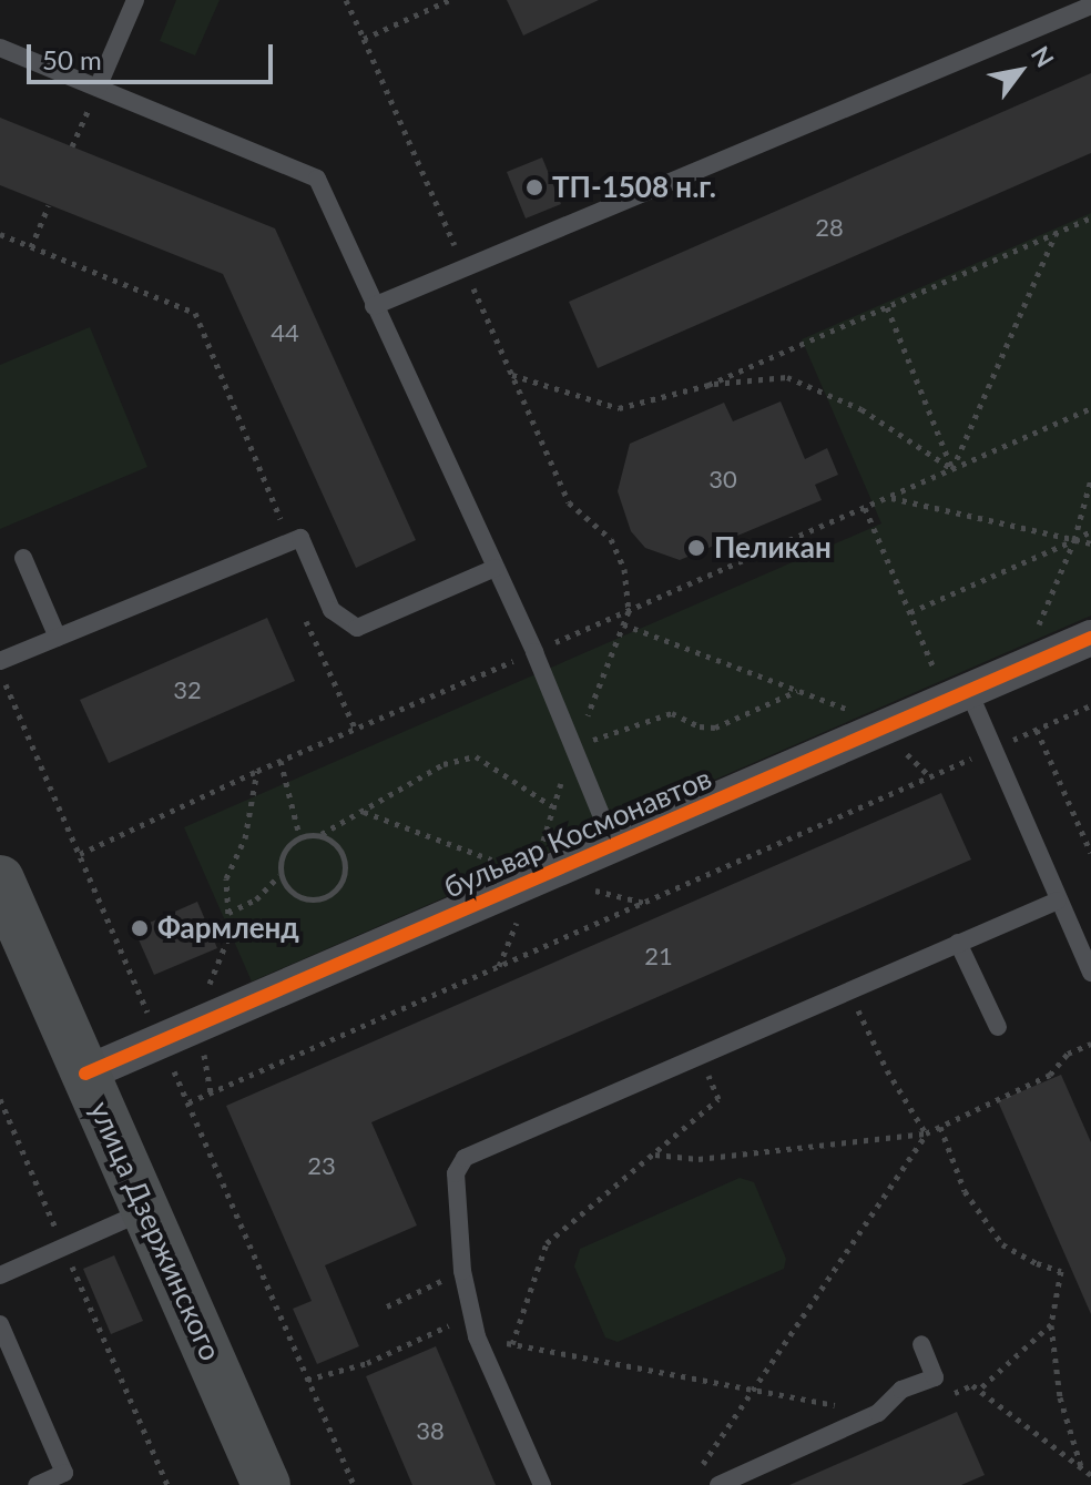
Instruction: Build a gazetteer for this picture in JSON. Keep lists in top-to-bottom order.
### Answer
{
  "streets": {
    "main road": ["улица Дзержинского"],
    "street": ["бульвар Космонавтов"]
  },
  "crossings": [
    ["бульвар Космонавтов", "улица Дзержинского"]
  ],
  "places": ["ТП-1508 н.г.", "Пеликан", "Фармленд"],
  "house_numbers": [
    "28",
    "44",
    "30",
    "32",
    "21",
    "23",
    "38"
  ],
  "scale_bar": "50 m",
  "north": "top right"
}
